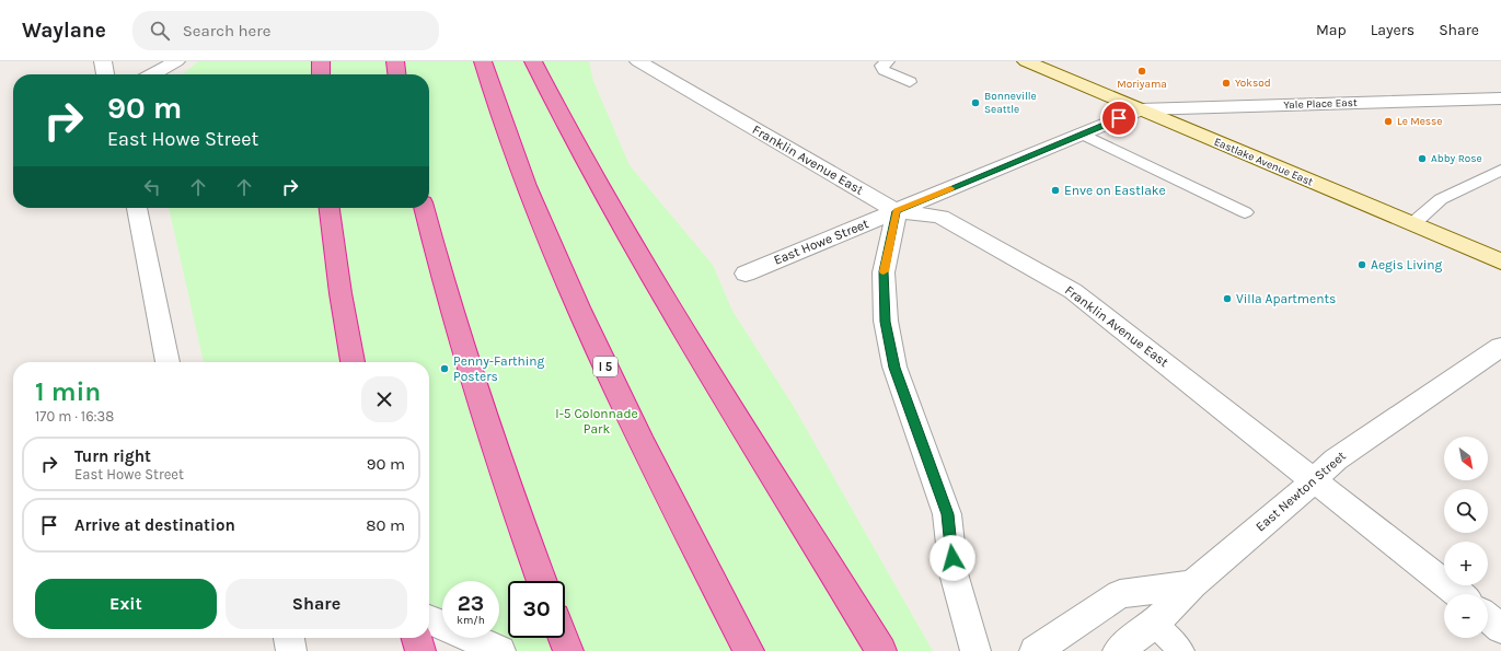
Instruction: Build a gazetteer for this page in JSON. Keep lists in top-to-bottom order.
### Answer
{
  "streets": {
    "highway": ["I 5"],
    "main road": ["Eastlake Avenue East"],
    "street": [
      "Yale Place East",
      "Franklin Avenue East",
      "East Howe Street",
      "East Newton Street"
    ]
  },
  "crossings": [
    ["Yale Place East", "Eastlake Avenue East"],
    ["Yale Place East", "East Howe Street"],
    ["Franklin Avenue East", "East Howe Street"],
    ["Franklin Avenue East", "East Newton Street"],
    ["Eastlake Avenue East", "East Howe Street"]
  ],
  "parks": ["I-5 Colonnade Park"],
  "places": [
    "Moriyama",
    "Yoksod",
    "Bonneville Seattle",
    "Le Messe",
    "Abby Rose",
    "Enve on Eastlake",
    "Aegis Living",
    "Villa Apartments",
    "Penny-Farthing Posters"
  ],
  "north": "bottom right",
  "page": {
    "header": "Waylane",
    "search": "Search here",
    "nav": ["Map", "Layers", "Share"],
    "turn": ["90 m", "East Howe Street"],
    "heading": ["1 min", "170 m · 16:38"],
    "map_buttons": ["+", "−"],
    "list": [
      {
        "name": "Turn right",
        "note": "East Howe Street",
        "value": "90 m"
      },
      {
        "name": "Arrive at destination",
        "value": "80 m"
      }
    ],
    "buttons": ["Exit", "Share"],
    "speed": "23 km/h",
    "limit": "30"
  }
}
